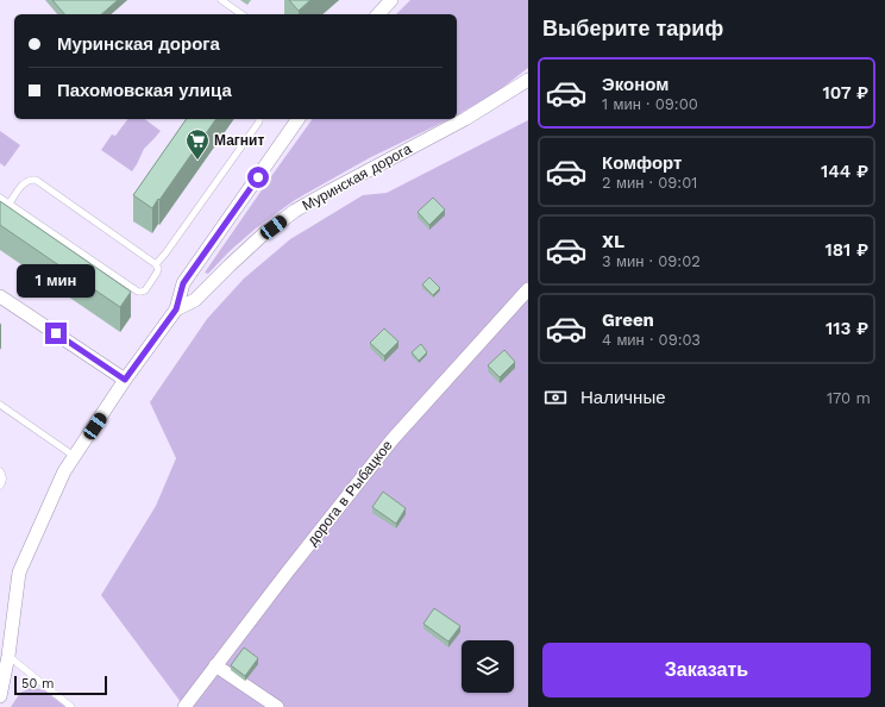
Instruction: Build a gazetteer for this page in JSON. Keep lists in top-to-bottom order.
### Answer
{
  "streets": {
    "street": ["Муринская дорога", "дорога в Рыбацкое"]
  },
  "places": {
    "supermarket": ["Магнит"]
  },
  "scale_bar": "50 m",
  "page": {
    "heading": "Выберите тариф",
    "banner": ["Муринская дорога", "Пахомовская улица"],
    "list": [
      {
        "name": "Эконом",
        "note": "1 мин · 09:00",
        "value": "107 ₽"
      },
      {
        "name": "Комфорт",
        "note": "2 мин · 09:01",
        "value": "144 ₽"
      },
      {
        "name": "XL",
        "note": "3 мин · 09:02",
        "value": "181 ₽"
      },
      {
        "name": "Green",
        "note": "4 мин · 09:03",
        "value": "113 ₽"
      }
    ],
    "bubble": "1 мин",
    "pay": ["Наличные", "170 m"],
    "buttons": "Заказать",
    "scale": "50 m"
  }
}
